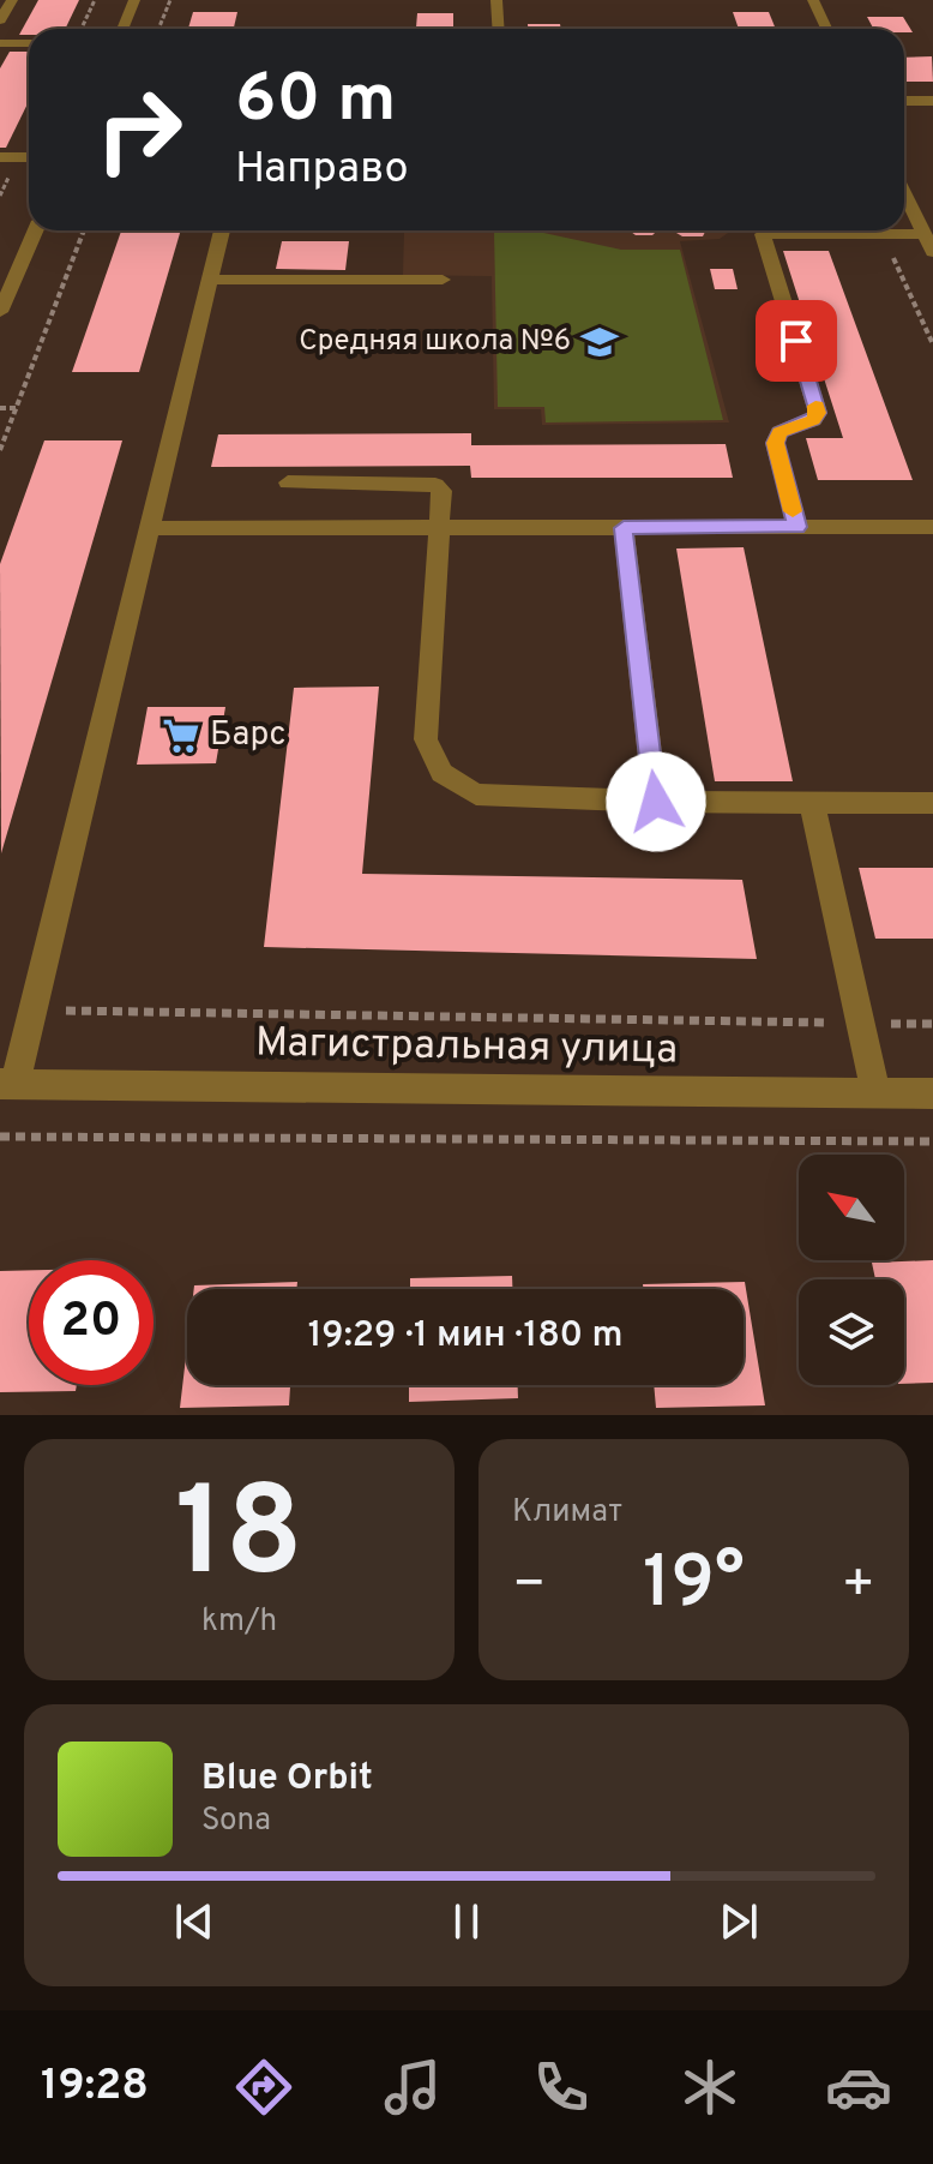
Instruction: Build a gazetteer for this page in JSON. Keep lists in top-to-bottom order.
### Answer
{
  "streets": {
    "street": ["Магистральная улица"]
  },
  "places": {
    "school or university": ["Средняя школа №6"],
    "supermarket": ["Барс"]
  },
  "north": "top left",
  "page": {
    "turn": ["60 m", "Направо"],
    "limit": "20",
    "trip": "19:29 · 1 мин · 180 m",
    "tile": [
      ["18", "km/h"],
      "Климат"
    ],
    "heat": ["−", "19°", "+"],
    "song": ["Blue Orbit", "Sona"],
    "tabs": "19:28"
  }
}
